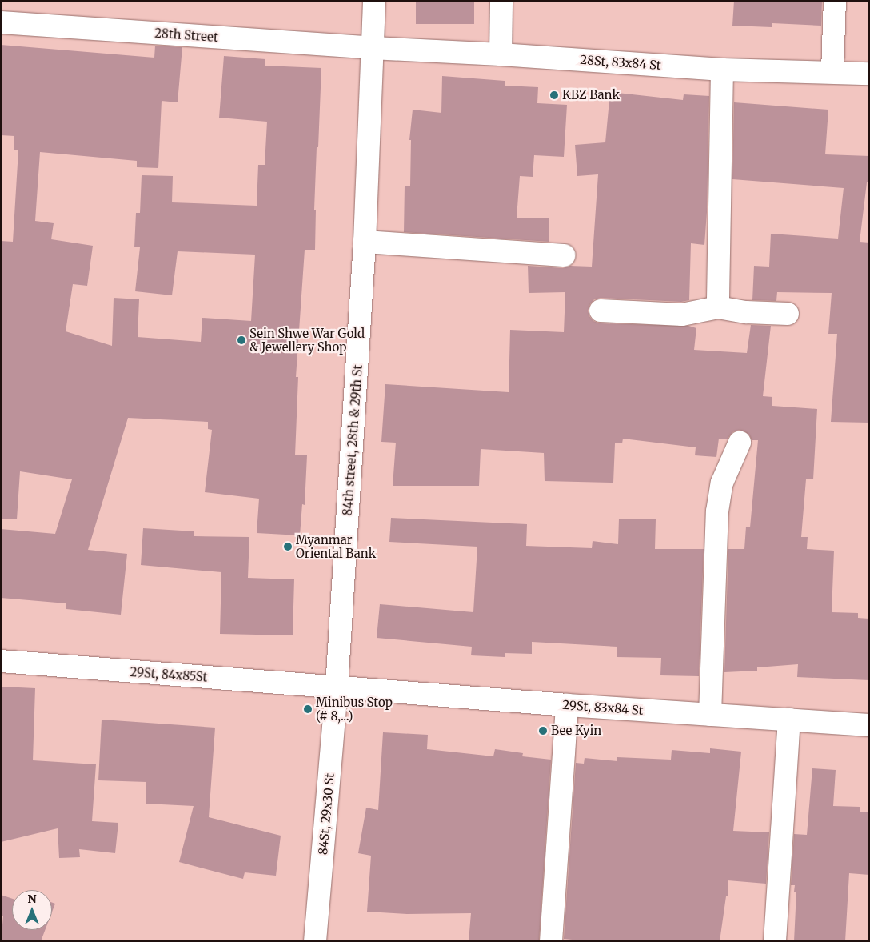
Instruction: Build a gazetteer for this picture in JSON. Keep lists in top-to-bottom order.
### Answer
{
  "streets": {
    "street": [
      "28th Street",
      "28St, 83x84 St",
      "84th street, 28th & 29th St",
      "29St, 84x85St",
      "29St, 83x84 St",
      "84St, 29x30 St"
    ]
  },
  "crossings": [
    ["28th Street", "28St, 83x84 St"],
    ["28th Street", "84th street, 28th & 29th St"],
    ["28St, 83x84 St", "84th street, 28th & 29th St"],
    ["84th street, 28th & 29th St", "29St, 84x85St"],
    ["84th street, 28th & 29th St", "29St, 83x84 St"],
    ["84th street, 28th & 29th St", "84St, 29x30 St"],
    ["29St, 84x85St", "29St, 83x84 St"],
    ["29St, 84x85St", "84St, 29x30 St"],
    ["29St, 83x84 St", "84St, 29x30 St"]
  ],
  "places": [
    "KBZ Bank",
    "Sein Shwe War Gold & Jewellery Shop",
    "Myanmar Oriental Bank",
    "Minibus Stop (# 8,...)",
    "Bee Kyin"
  ],
  "north": "top"
}
